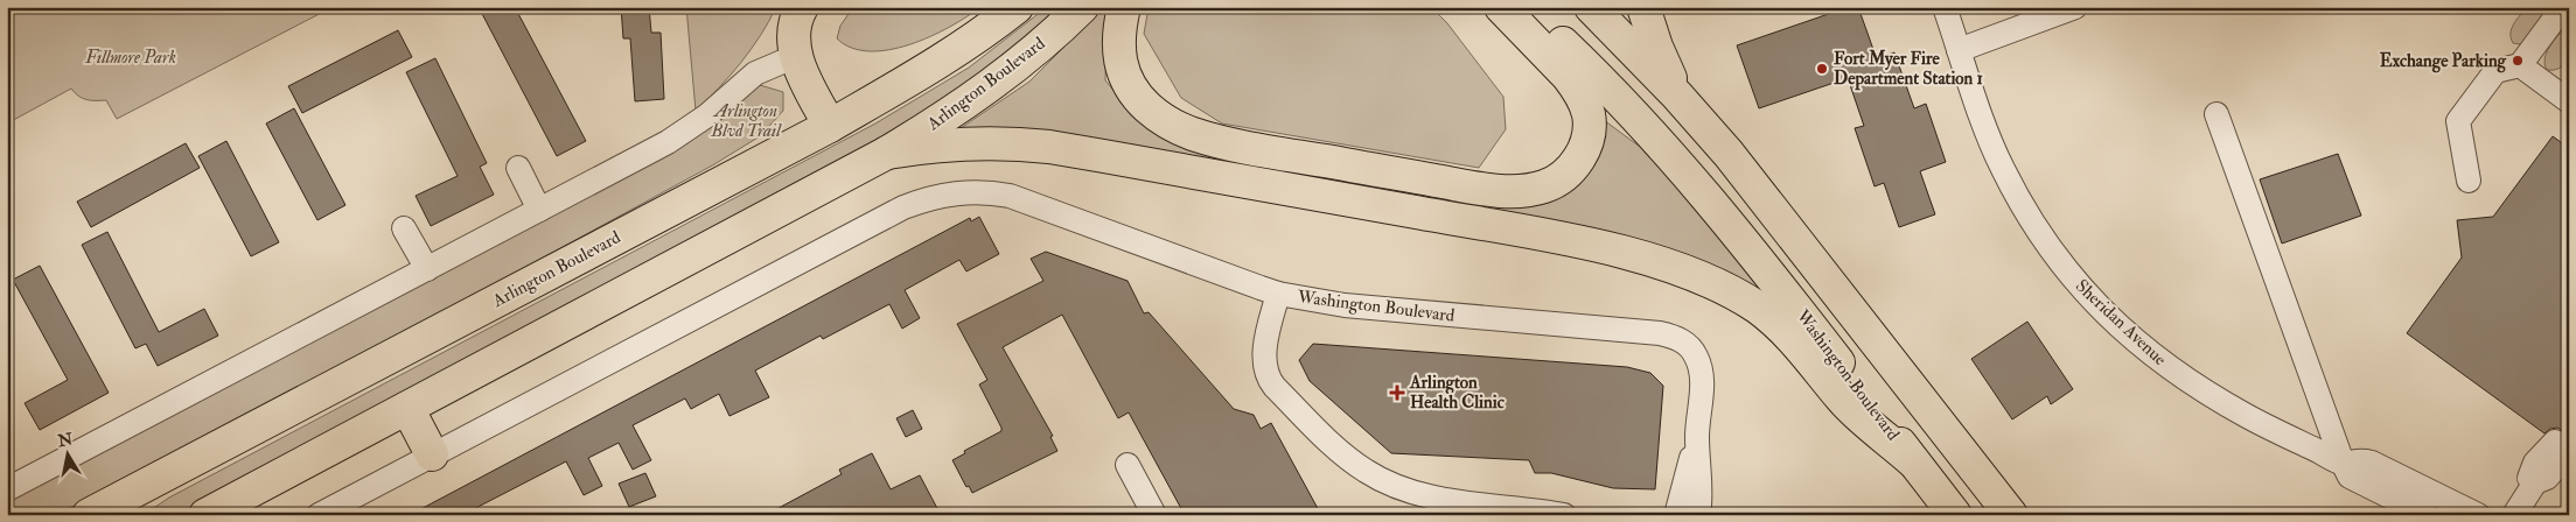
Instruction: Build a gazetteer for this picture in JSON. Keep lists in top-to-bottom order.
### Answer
{
  "streets": {
    "highway": ["Arlington Boulevard", "Washington Boulevard"],
    "street": ["Sheridan Avenue"]
  },
  "parks": ["Fillmore Park", "Arlington Blvd Trail"],
  "places": {
    "other": ["Exchange Parking", "Fort Myer Fire Department Station 1"],
    "health": ["Arlington Health Clinic"]
  },
  "north": "top"
}
